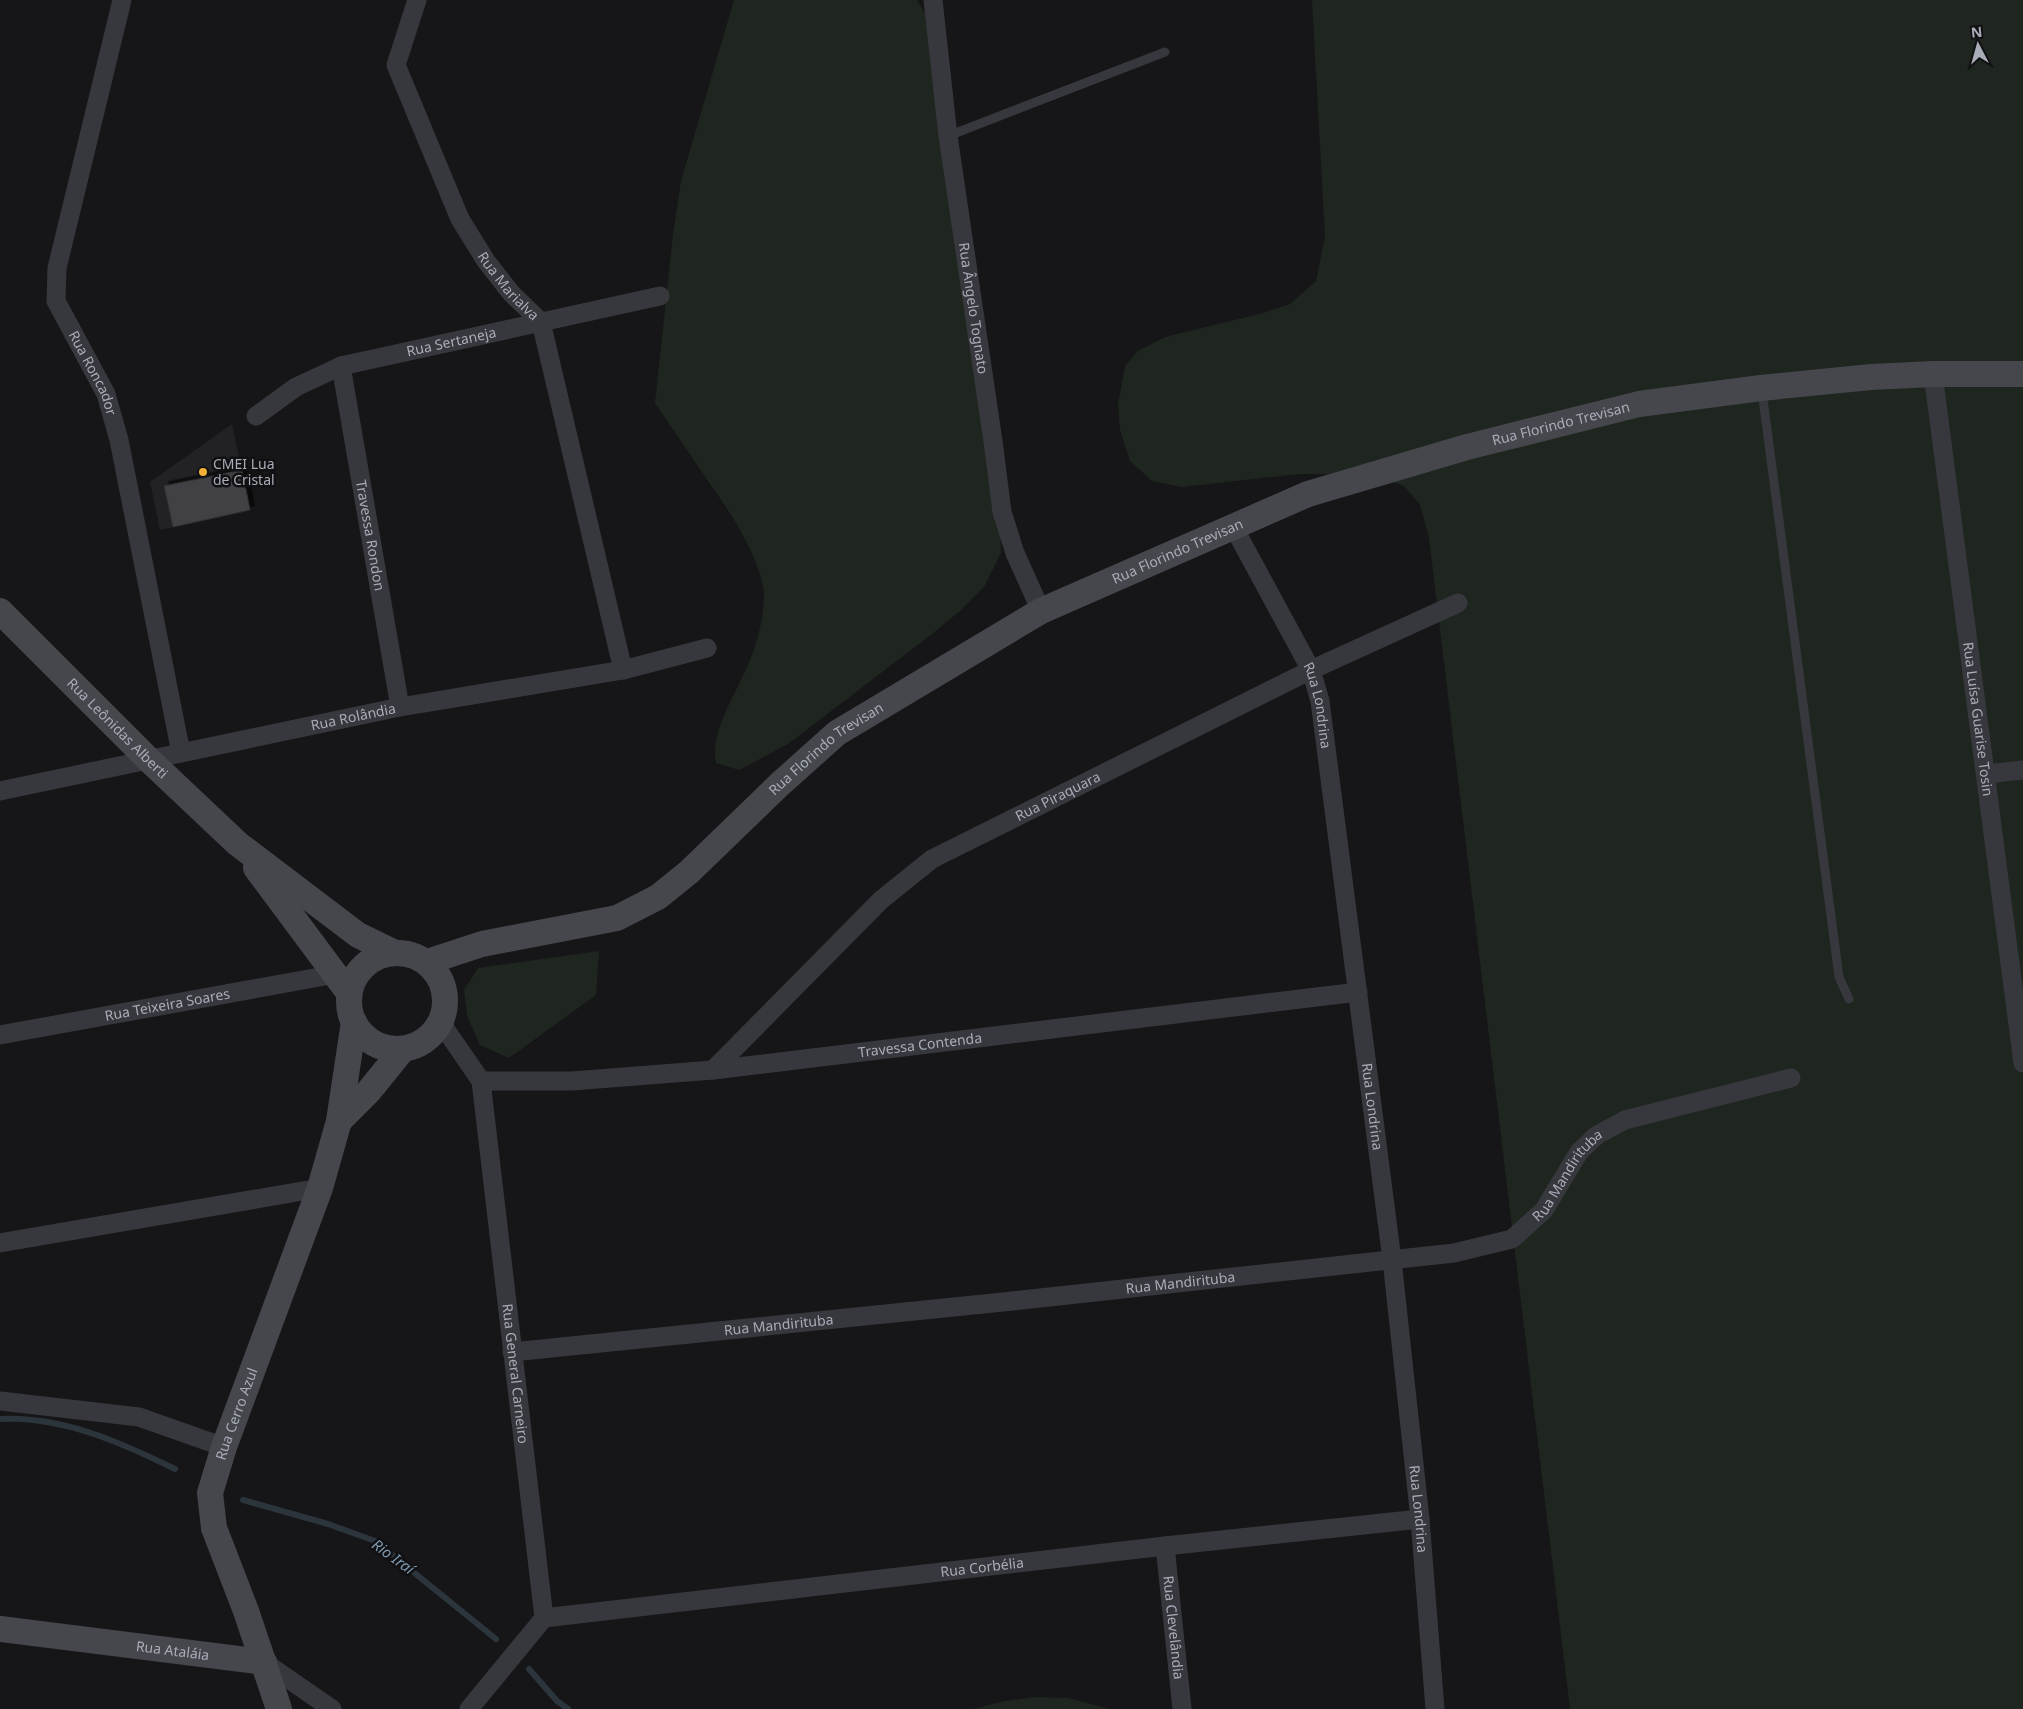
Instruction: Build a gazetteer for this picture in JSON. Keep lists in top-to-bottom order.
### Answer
{
  "streets": {
    "street": [
      "Rua Marialva",
      "Rua Ângelo Tognato",
      "Rua Sertaneja",
      "Rua Roncador",
      "Rua Florindo Trevisan",
      "Travessa Rondon",
      "Rua Londrina",
      "Rua Rolândia",
      "Rua Luísa Guarise Tosin",
      "Rua Leônidas Alberti",
      "Rua Piraquara",
      "Rua Teixeira Soares",
      "Travessa Contenda",
      "Rua Mandirituba",
      "Rua General Carneiro",
      "Rua Cerro Azul",
      "Rua Corbélia",
      "Rua Clevelândia",
      "Rua Ataláia"
    ]
  },
  "crossings": [
    ["Rua Marialva", "Rua Sertaneja"],
    ["Rua Marialva", "Rua Rolândia"],
    ["Rua Ângelo Tognato", "Rua Florindo Trevisan"],
    ["Rua Sertaneja", "Travessa Rondon"],
    ["Rua Roncador", "Rua Rolândia"],
    ["Rua Florindo Trevisan", "Rua Londrina"],
    ["Rua Florindo Trevisan", "Rua Luísa Guarise Tosin"],
    ["Rua Florindo Trevisan", "Rua Leônidas Alberti"],
    ["Rua Florindo Trevisan", "Rua Teixeira Soares"],
    ["Rua Florindo Trevisan", "Rua General Carneiro"],
    ["Rua Florindo Trevisan", "Rua Cerro Azul"],
    ["Travessa Rondon", "Rua Rolândia"],
    ["Rua Londrina", "Rua Piraquara"],
    ["Rua Londrina", "Travessa Contenda"],
    ["Rua Londrina", "Rua Mandirituba"],
    ["Rua Londrina", "Rua Corbélia"],
    ["Rua Rolândia", "Rua Leônidas Alberti"],
    ["Rua Leônidas Alberti", "Rua Teixeira Soares"],
    ["Rua Leônidas Alberti", "Rua General Carneiro"],
    ["Rua Leônidas Alberti", "Rua Cerro Azul"],
    ["Rua Piraquara", "Travessa Contenda"],
    ["Rua Teixeira Soares", "Rua General Carneiro"],
    ["Rua Teixeira Soares", "Rua Cerro Azul"],
    ["Travessa Contenda", "Rua General Carneiro"],
    ["Rua Mandirituba", "Rua General Carneiro"],
    ["Rua General Carneiro", "Rua Cerro Azul"],
    ["Rua General Carneiro", "Rua Corbélia"],
    ["Rua Cerro Azul", "Rua Ataláia"],
    ["Rua Corbélia", "Rua Clevelândia"]
  ],
  "water": ["Rio Iraí"],
  "places": ["CMEI Lua de Cristal"],
  "north": "top"
}
